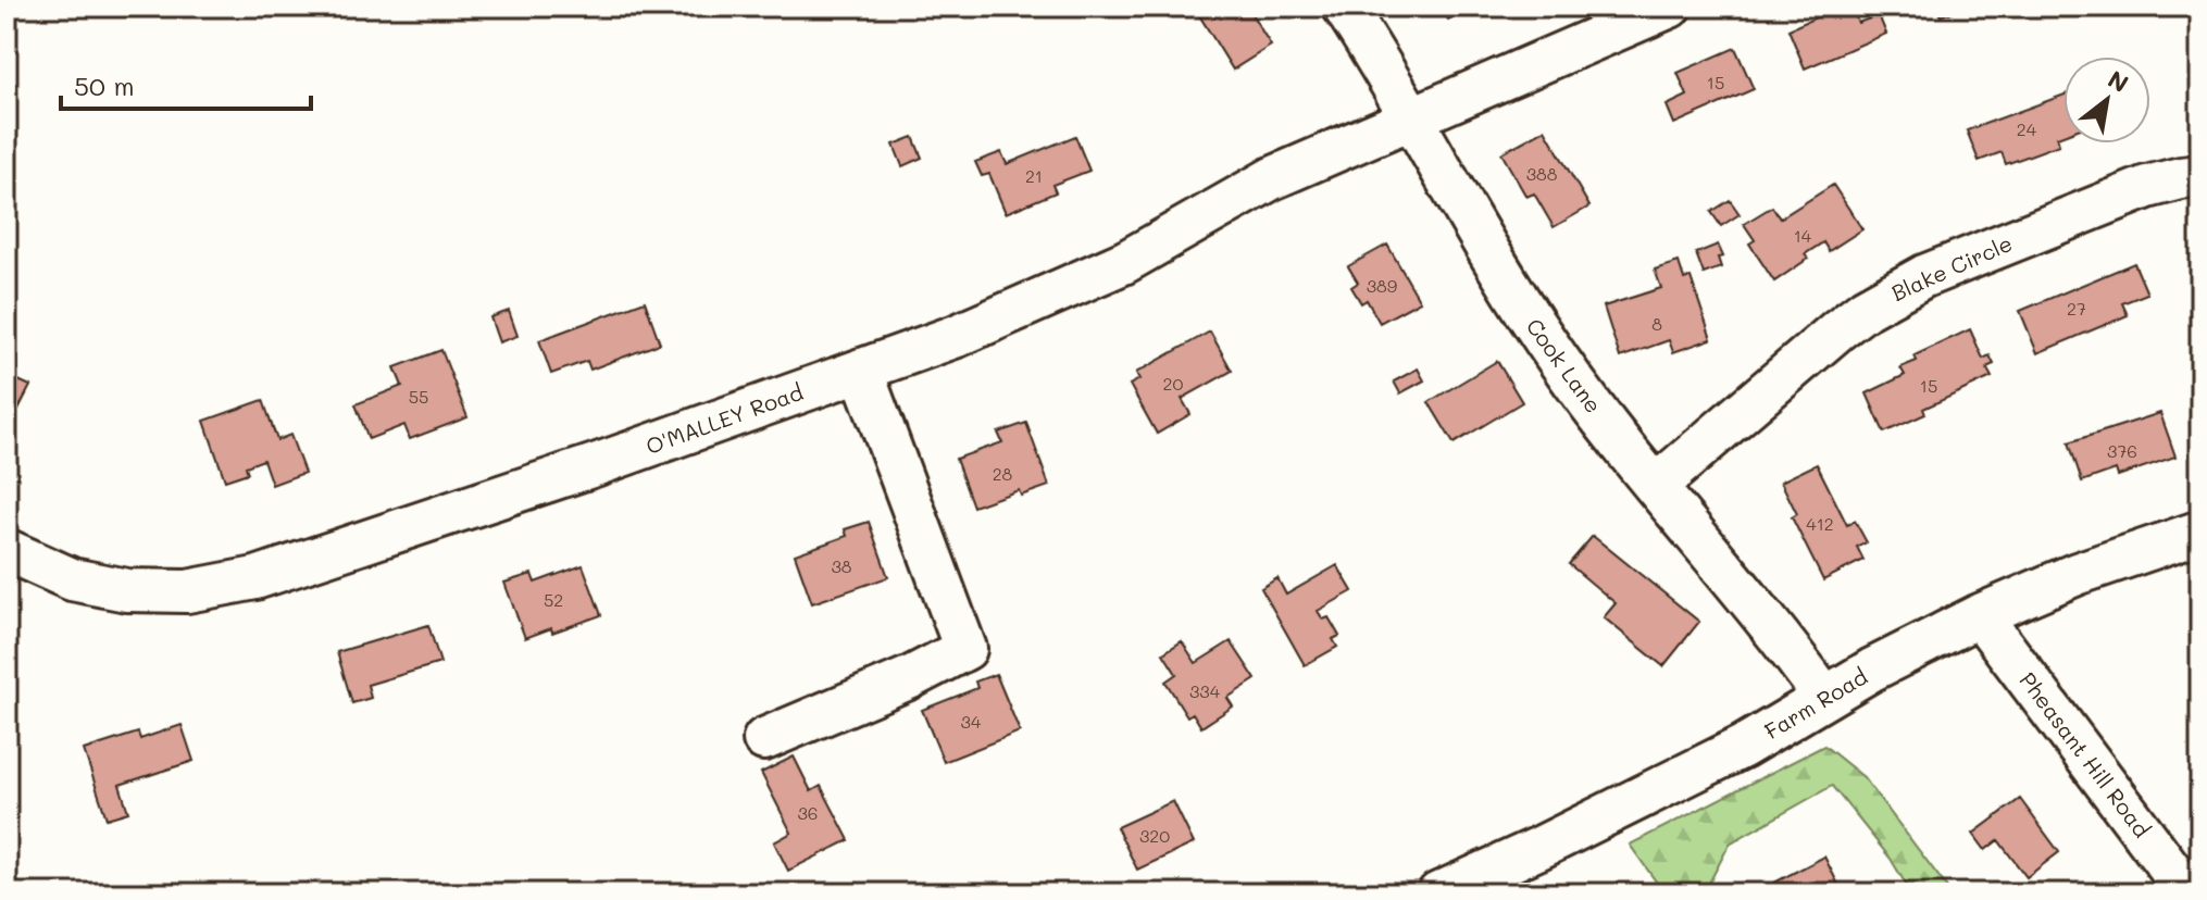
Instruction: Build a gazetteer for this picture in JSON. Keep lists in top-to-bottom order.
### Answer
{
  "streets": {
    "street": [
      "Blake Circle",
      "Cook Lane",
      "O'MALLEY Road",
      "Farm Road",
      "Pheasant Hill Road"
    ]
  },
  "crossings": [
    ["Blake Circle", "Cook Lane"],
    ["Cook Lane", "O'MALLEY Road"],
    ["Cook Lane", "Farm Road"],
    ["Farm Road", "Pheasant Hill Road"]
  ],
  "house_numbers": [
    "15",
    "24",
    "388",
    "21",
    "14",
    "389",
    "27",
    "8",
    "20",
    "15",
    "55",
    "376",
    "28",
    "412",
    "38",
    "52",
    "334",
    "34",
    "36",
    "320"
  ],
  "scale_bar": "50 m",
  "north": "top right"
}
